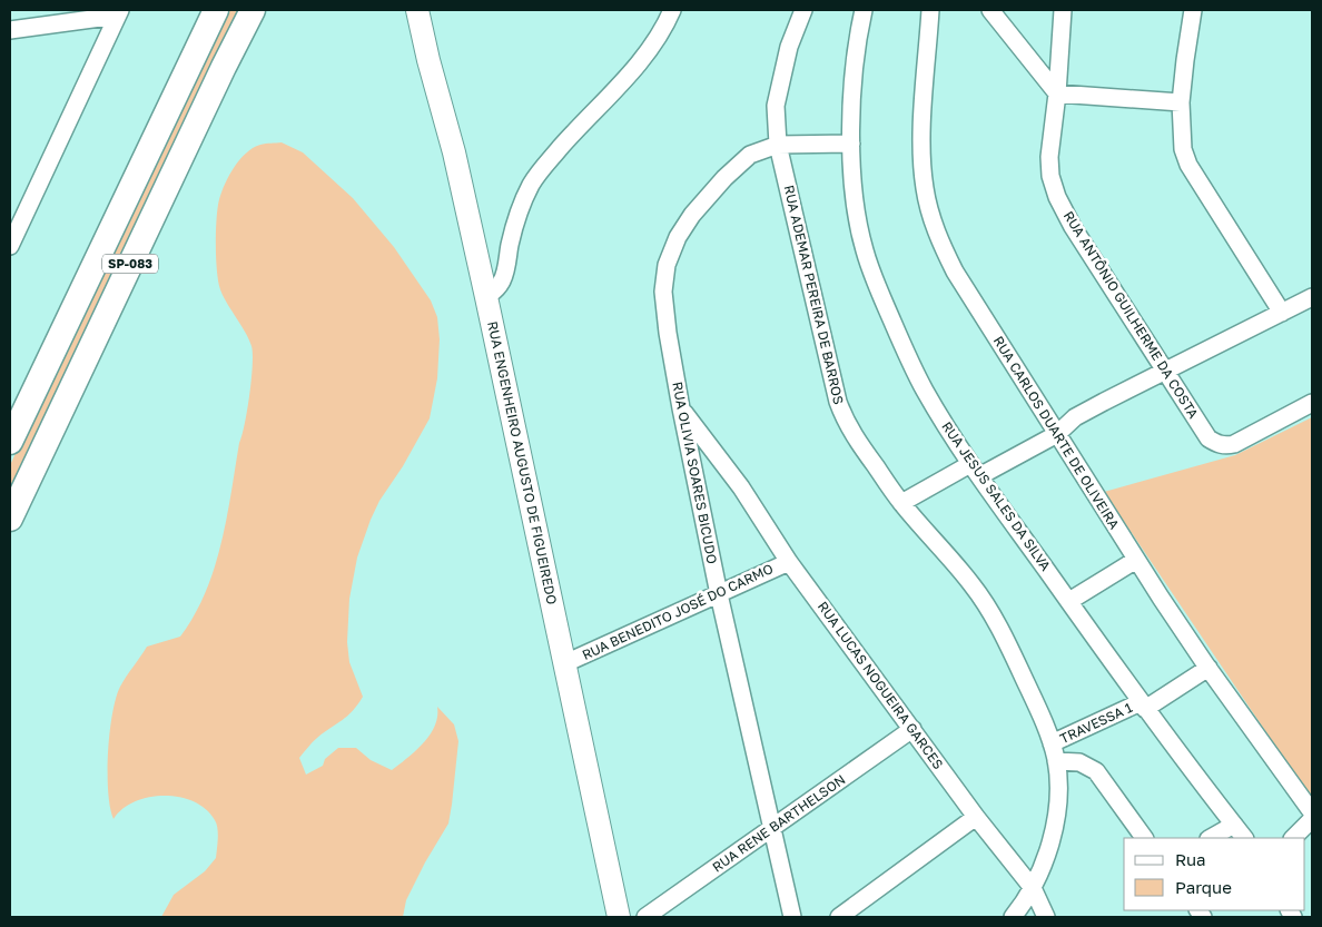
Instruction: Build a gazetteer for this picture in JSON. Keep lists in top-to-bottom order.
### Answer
{
  "streets": {
    "highway": ["SP-083"],
    "main road": ["RUA ENGENHEIRO AUGUSTO DE FIGUEIREDO"],
    "street": [
      "RUA ADEMAR PEREIRA DE BARROS",
      "RUA ANTÔNIO GUILHERME DA COSTA",
      "RUA CARLOS DUARTE DE OLIVEIRA",
      "RUA OLIVIA SOARES BICUDO",
      "RUA JESUS SALES DA SILVA",
      "RUA BENEDITO JOSÉ DO CARMO",
      "RUA LUCAS NOGUEIRA GARCES",
      "TRAVESSA 1",
      "RUA RENE BARTHELSON"
    ]
  },
  "crossings": [
    ["RUA ADEMAR PEREIRA DE BARROS", "RUA OLIVIA SOARES BICUDO"],
    ["RUA ADEMAR PEREIRA DE BARROS", "RUA LUCAS NOGUEIRA GARCES"],
    ["RUA ADEMAR PEREIRA DE BARROS", "TRAVESSA 1"],
    ["RUA CARLOS DUARTE DE OLIVEIRA", "TRAVESSA 1"],
    ["RUA ENGENHEIRO AUGUSTO DE FIGUEIREDO", "RUA BENEDITO JOSÉ DO CARMO"],
    ["RUA OLIVIA SOARES BICUDO", "RUA JESUS SALES DA SILVA"],
    ["RUA OLIVIA SOARES BICUDO", "RUA BENEDITO JOSÉ DO CARMO"],
    ["RUA OLIVIA SOARES BICUDO", "RUA LUCAS NOGUEIRA GARCES"],
    ["RUA OLIVIA SOARES BICUDO", "RUA RENE BARTHELSON"],
    ["RUA JESUS SALES DA SILVA", "TRAVESSA 1"],
    ["RUA BENEDITO JOSÉ DO CARMO", "RUA LUCAS NOGUEIRA GARCES"],
    ["RUA LUCAS NOGUEIRA GARCES", "RUA RENE BARTHELSON"]
  ],
  "legend": ["Rua", "Parque"]
}
